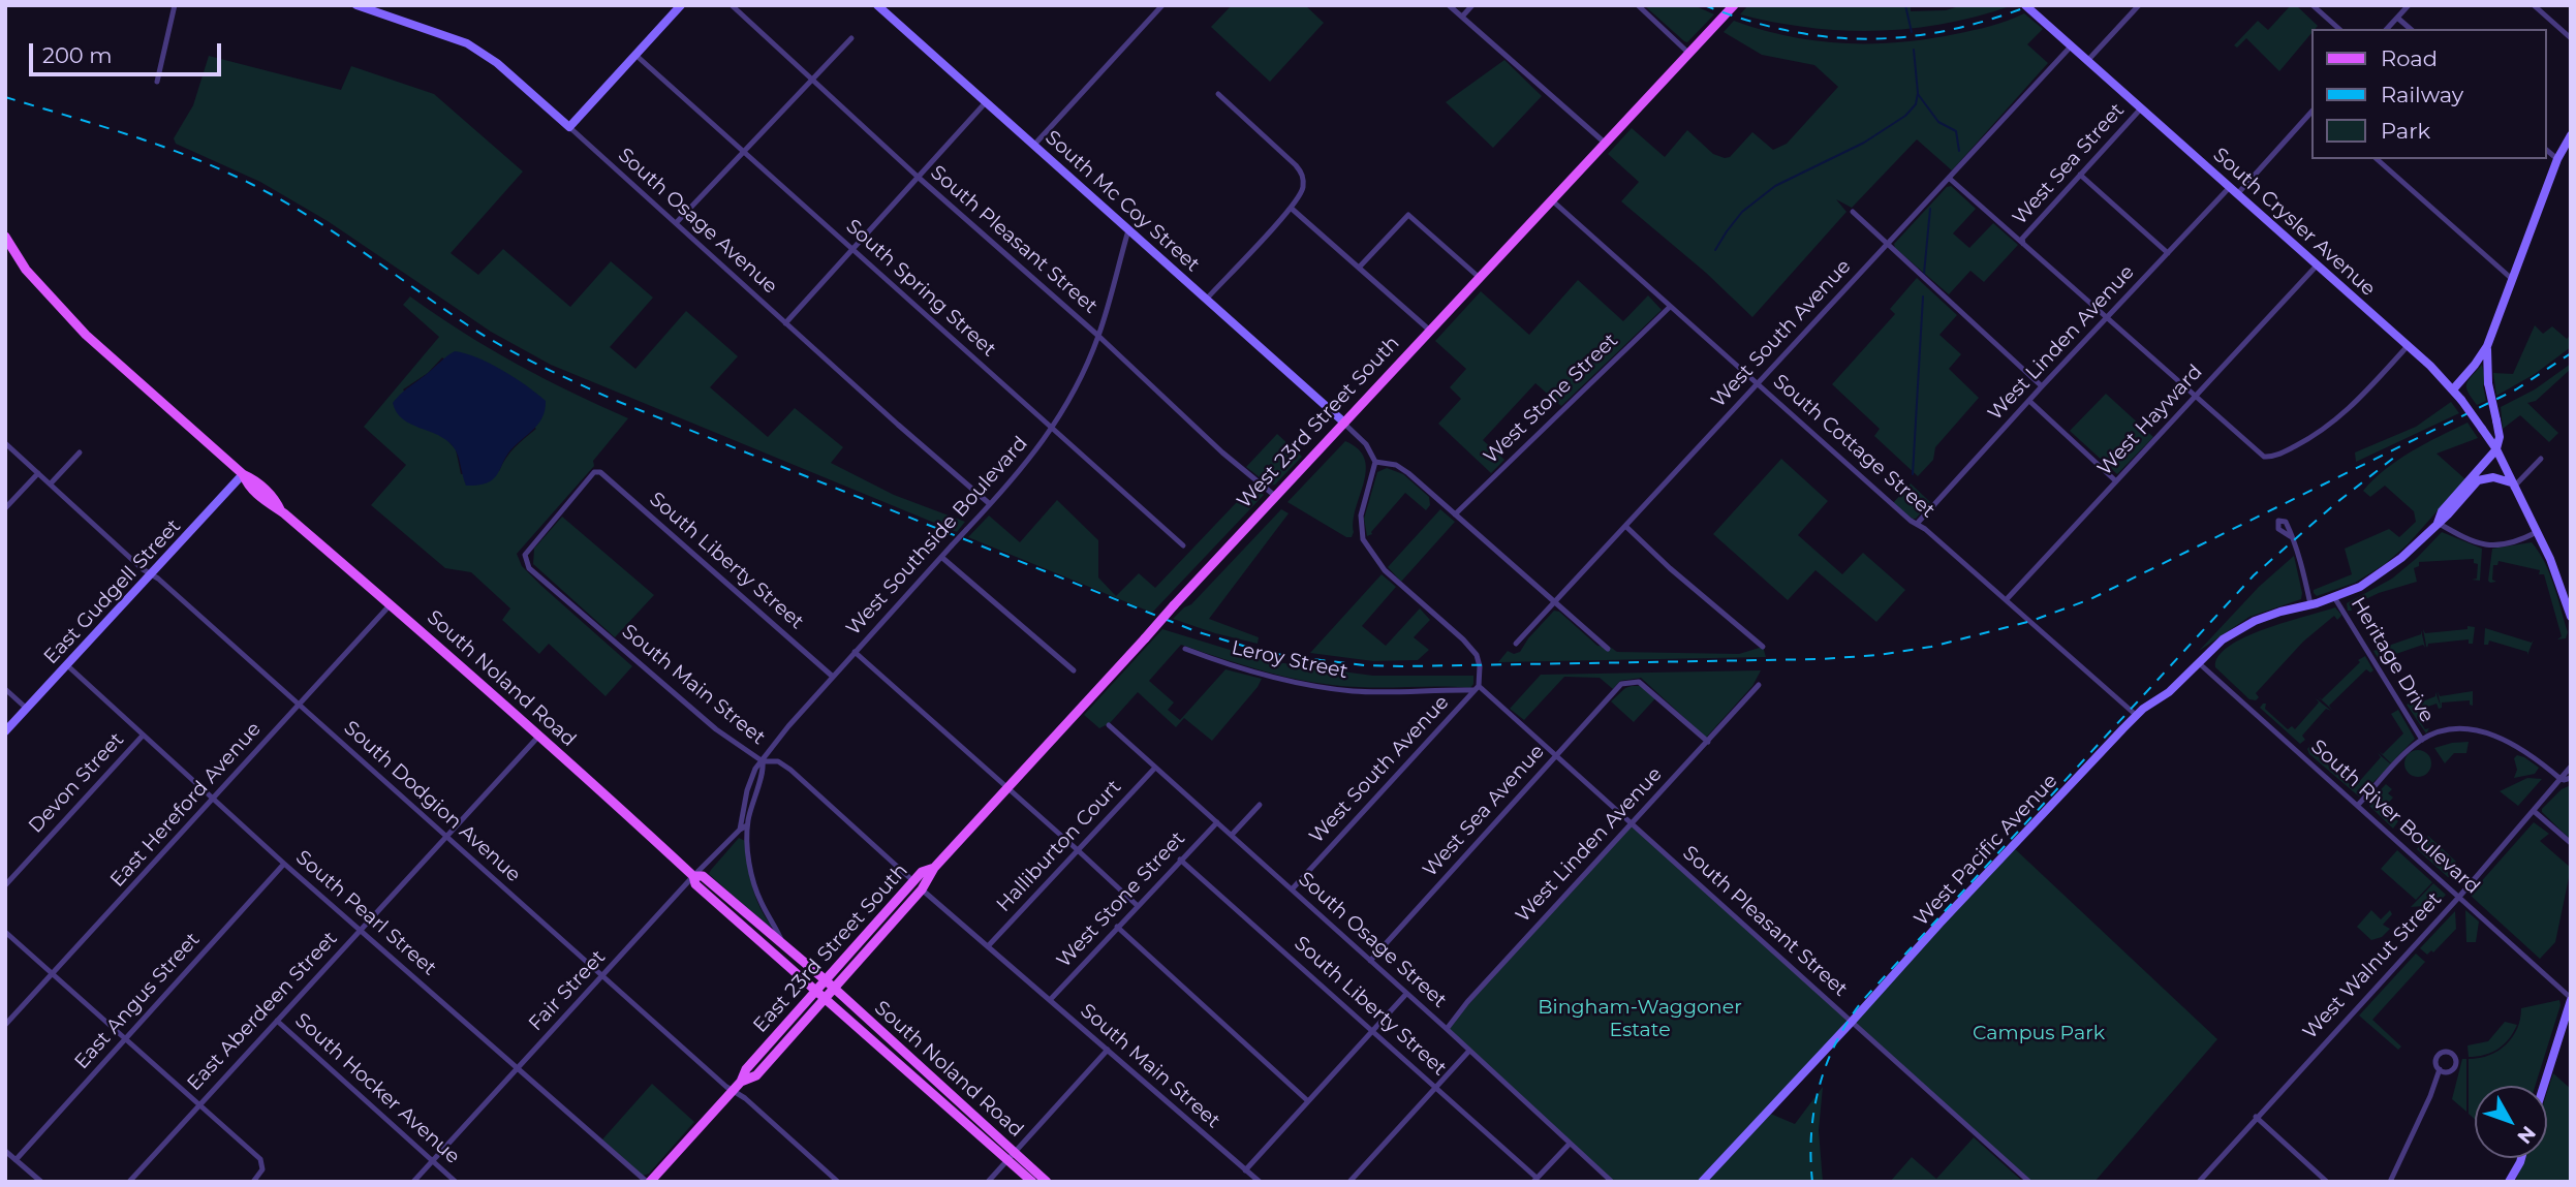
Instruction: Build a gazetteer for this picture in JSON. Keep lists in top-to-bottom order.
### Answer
{
  "streets": {
    "main road": ["West 23rd Street South", "South Noland Road", "East 23rd Street South"],
    "street": [
      "West Sea Street",
      "South Mc Coy Street",
      "South Osage Avenue",
      "South Crysler Avenue",
      "South Pleasant Street",
      "South Spring Street",
      "West South Avenue",
      "West Linden Avenue",
      "West Stone Street",
      "West Hayward",
      "South Cottage Street",
      "West Southside Boulevard",
      "South Liberty Street",
      "East Gudgell Street",
      "Leroy Street",
      "Heritage Drive",
      "South Main Street",
      "Devon Street",
      "South Dodgion Avenue",
      "East Hereford Avenue",
      "West Sea Avenue",
      "South River Boulevard",
      "Halliburton Court",
      "West Pacific Avenue",
      "South Pearl Street",
      "South Osage Street",
      "West Walnut Street",
      "Fair Street",
      "East Angus Street",
      "East Aberdeen Street",
      "South Hocker Avenue"
    ]
  },
  "crossings": [
    ["West Sea Street", "South Crysler Avenue"],
    ["South Mc Coy Street", "West 23rd Street South"],
    ["South Mc Coy Street", "West Southside Boulevard"],
    ["South Osage Avenue", "West Southside Boulevard"],
    ["South Crysler Avenue", "West South Avenue"],
    ["South Crysler Avenue", "West Linden Avenue"],
    ["South Crysler Avenue", "West Hayward"],
    ["South Pleasant Street", "West South Avenue"],
    ["South Pleasant Street", "West Linden Avenue"],
    ["South Pleasant Street", "West 23rd Street South"],
    ["South Pleasant Street", "West Southside Boulevard"],
    ["South Pleasant Street", "Leroy Street"],
    ["South Pleasant Street", "West Sea Avenue"],
    ["South Pleasant Street", "West Pacific Avenue"],
    ["South Spring Street", "West Southside Boulevard"],
    ["West South Avenue", "South Cottage Street"],
    ["West South Avenue", "Leroy Street"],
    ["West South Avenue", "South Osage Street"],
    ["West Linden Avenue", "South Cottage Street"],
    ["West Linden Avenue", "West Sea Avenue"],
    ["West Linden Avenue", "South Osage Street"],
    ["West Stone Street", "South Cottage Street"],
    ["West Stone Street", "South Liberty Street"],
    ["West Stone Street", "South Main Street"],
    ["West Stone Street", "South Osage Street"],
    ["West Hayward", "South Cottage Street"],
    ["West 23rd Street South", "South Cottage Street"],
    ["West 23rd Street South", "East 23rd Street South"],
    ["South Cottage Street", "West Pacific Avenue"],
    ["West Southside Boulevard", "South Liberty Street"],
    ["West Southside Boulevard", "South Main Street"],
    ["South Liberty Street", "South Main Street"],
    ["East Gudgell Street", "South Noland Road"],
    ["East Gudgell Street", "South Dodgion Avenue"],
    ["East Gudgell Street", "South Pearl Street"],
    ["Heritage Drive", "West Pacific Avenue"],
    ["South Noland Road", "East Hereford Avenue"],
    ["South Noland Road", "East 23rd Street South"],
    ["South Noland Road", "Fair Street"],
    ["South Noland Road", "East Aberdeen Street"],
    ["South Main Street", "Halliburton Court"],
    ["South Main Street", "East 23rd Street South"],
    ["Devon Street", "South Pearl Street"],
    ["South Dodgion Avenue", "East Hereford Avenue"],
    ["South Dodgion Avenue", "East 23rd Street South"],
    ["South Dodgion Avenue", "Fair Street"],
    ["South Dodgion Avenue", "East Aberdeen Street"],
    ["East Hereford Avenue", "South Pearl Street"],
    ["West Sea Avenue", "South Osage Street"],
    ["South River Boulevard", "West Pacific Avenue"],
    ["South River Boulevard", "West Walnut Street"],
    ["Halliburton Court", "South Osage Street"],
    ["South Pearl Street", "East 23rd Street South"],
    ["South Pearl Street", "Fair Street"],
    ["South Pearl Street", "East Angus Street"],
    ["South Pearl Street", "East Aberdeen Street"],
    ["Fair Street", "South Hocker Avenue"],
    ["East Aberdeen Street", "South Hocker Avenue"]
  ],
  "parks": ["Bingham-Waggoner Estate", "Campus Park"],
  "legend": ["Road", "Railway", "Park"],
  "scale_bar": "200 m",
  "north": "bottom right"
}
